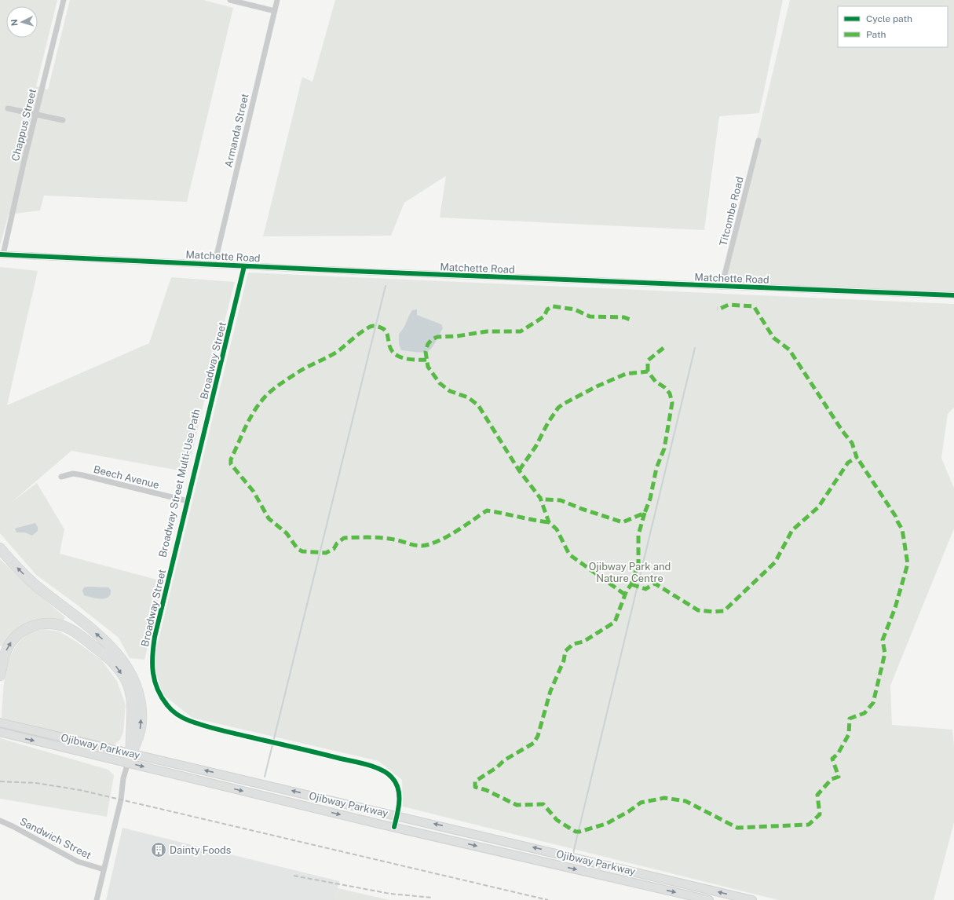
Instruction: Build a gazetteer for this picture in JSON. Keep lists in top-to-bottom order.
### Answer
{
  "streets": {
    "main road": ["Ojibway Parkway"],
    "street": [
      "Chappus Street",
      "Armanda Street",
      "Titcombe Road",
      "Matchette Road",
      "Broadway Street",
      "Beech Avenue",
      "Sandwich Street"
    ],
    "cycle path": ["Broadway Street Multi-Use Path"]
  },
  "crossings": [
    ["Chappus Street", "Matchette Road"],
    ["Armanda Street", "Matchette Road"],
    ["Titcombe Road", "Matchette Road"],
    ["Matchette Road", "Broadway Street"],
    ["Broadway Street", "Beech Avenue"],
    ["Broadway Street", "Ojibway Parkway"]
  ],
  "parks": ["Ojibway Park and Nature Centre"],
  "places": {
    "building": ["Dainty Foods"]
  },
  "legend": ["Cycle path", "Path"],
  "north": "left"
}
